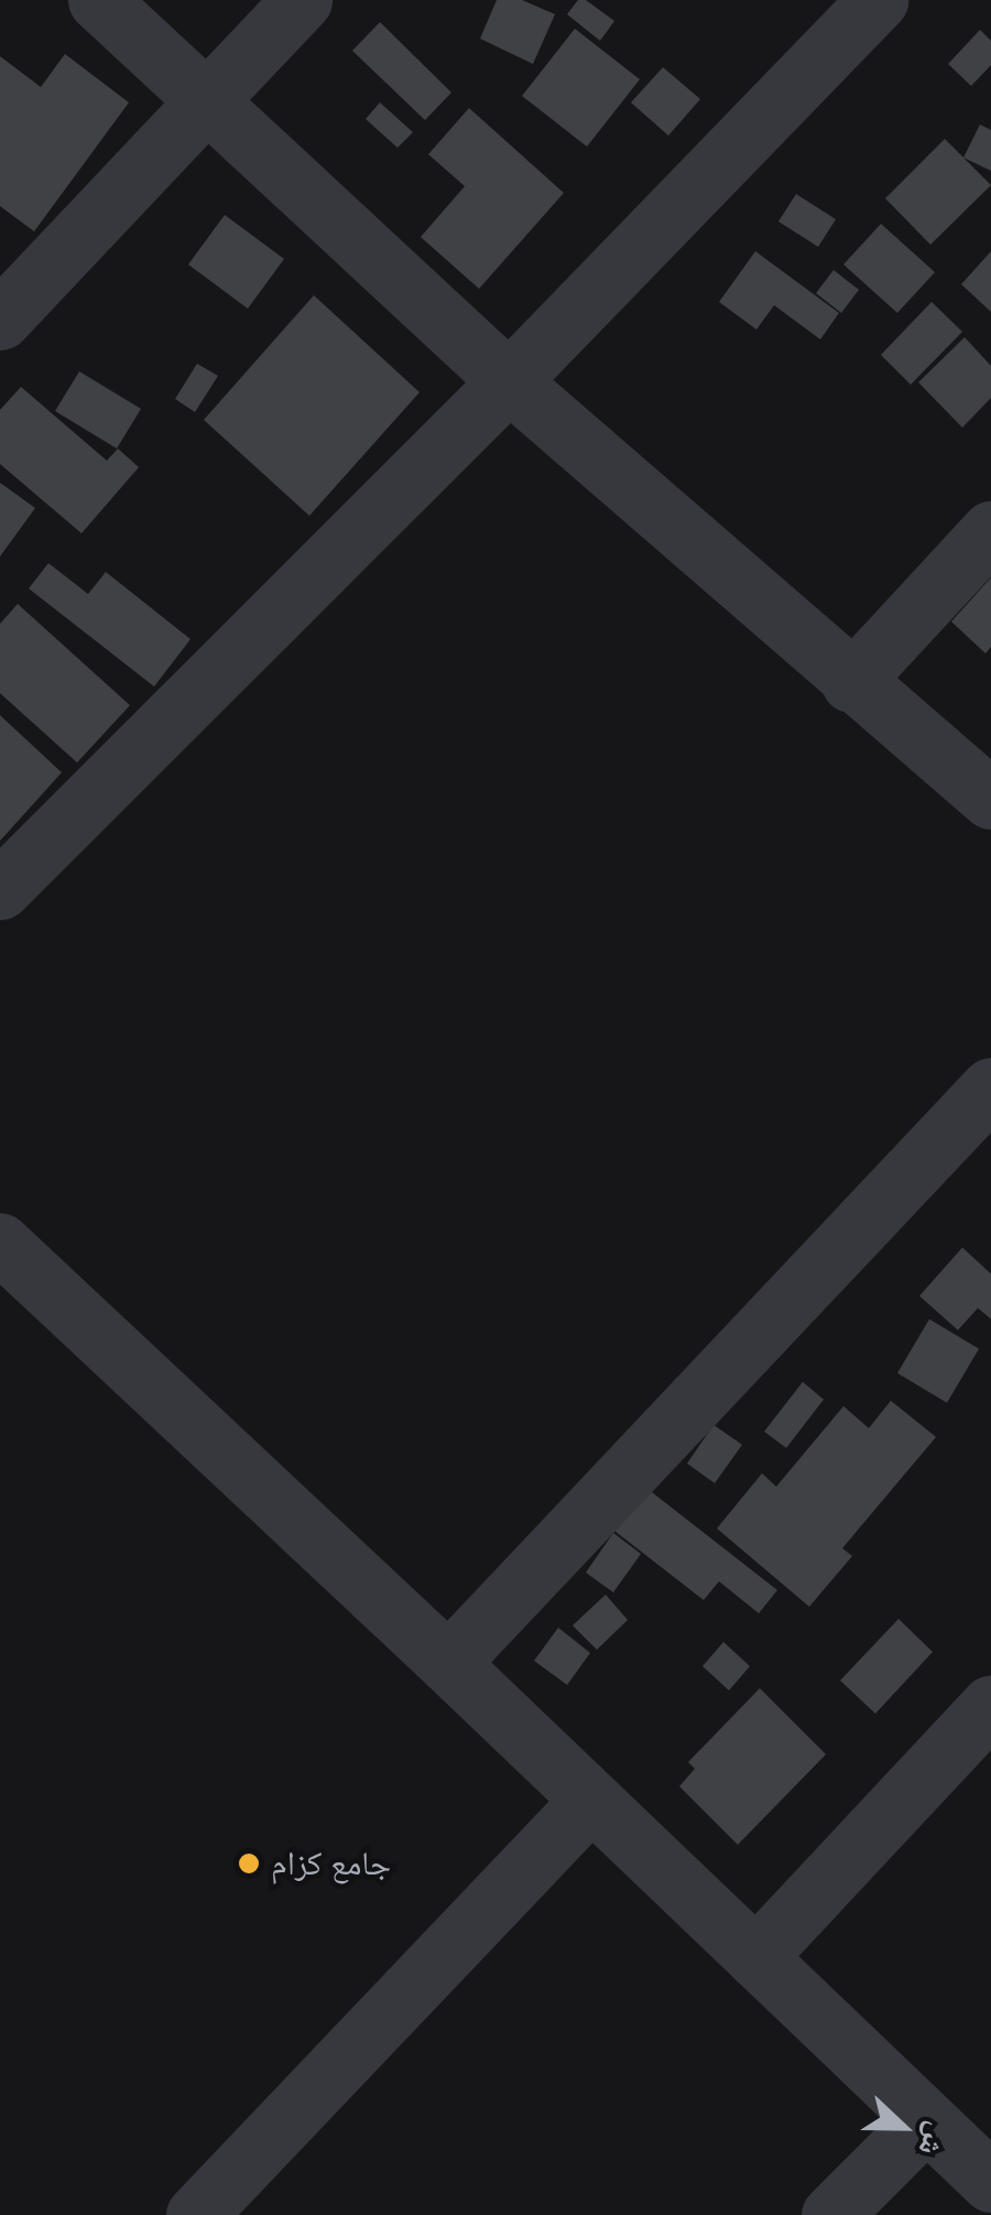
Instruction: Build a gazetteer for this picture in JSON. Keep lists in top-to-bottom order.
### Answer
{
  "places": ["جامع كزام"],
  "north": "right"
}
